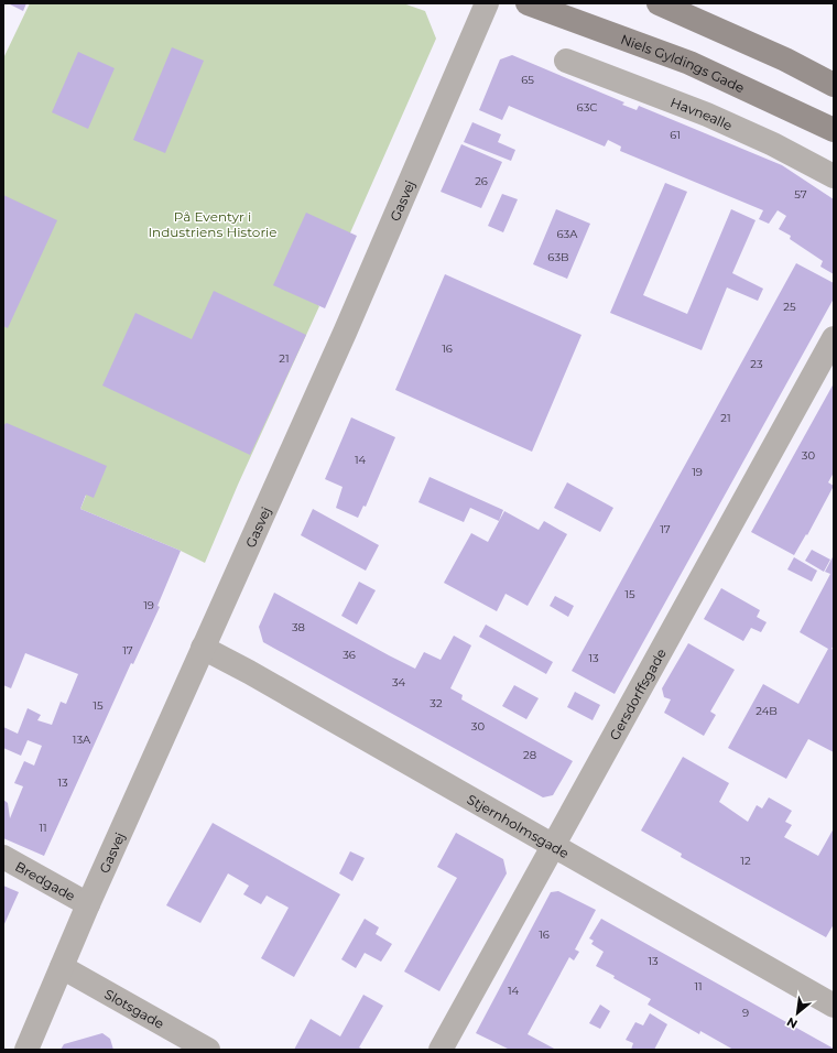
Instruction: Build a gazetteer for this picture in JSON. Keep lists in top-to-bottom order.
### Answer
{
  "streets": {
    "street": [
      "Niels Gyldings Gade",
      "Havnealle",
      "Gasvej",
      "Gersdorffsgade",
      "Stjernholmsgade",
      "Bredgade",
      "Slotsgade"
    ]
  },
  "crossings": [
    ["Gasvej", "Stjernholmsgade"],
    ["Gasvej", "Bredgade"],
    ["Gasvej", "Slotsgade"],
    ["Gersdorffsgade", "Stjernholmsgade"]
  ],
  "parks": ["På Eventyr i Industriens Historie"],
  "house_numbers": [
    "65",
    "63C",
    "61",
    "26",
    "57",
    "63A",
    "63B",
    "25",
    "16",
    "21",
    "23",
    "21",
    "30",
    "14",
    "19",
    "17",
    "15",
    "19",
    "38",
    "17",
    "36",
    "13",
    "34",
    "32",
    "15",
    "24B",
    "30",
    "13A",
    "28",
    "13",
    "11",
    "12",
    "16",
    "13",
    "11",
    "14",
    "9"
  ],
  "north": "bottom left"
}
